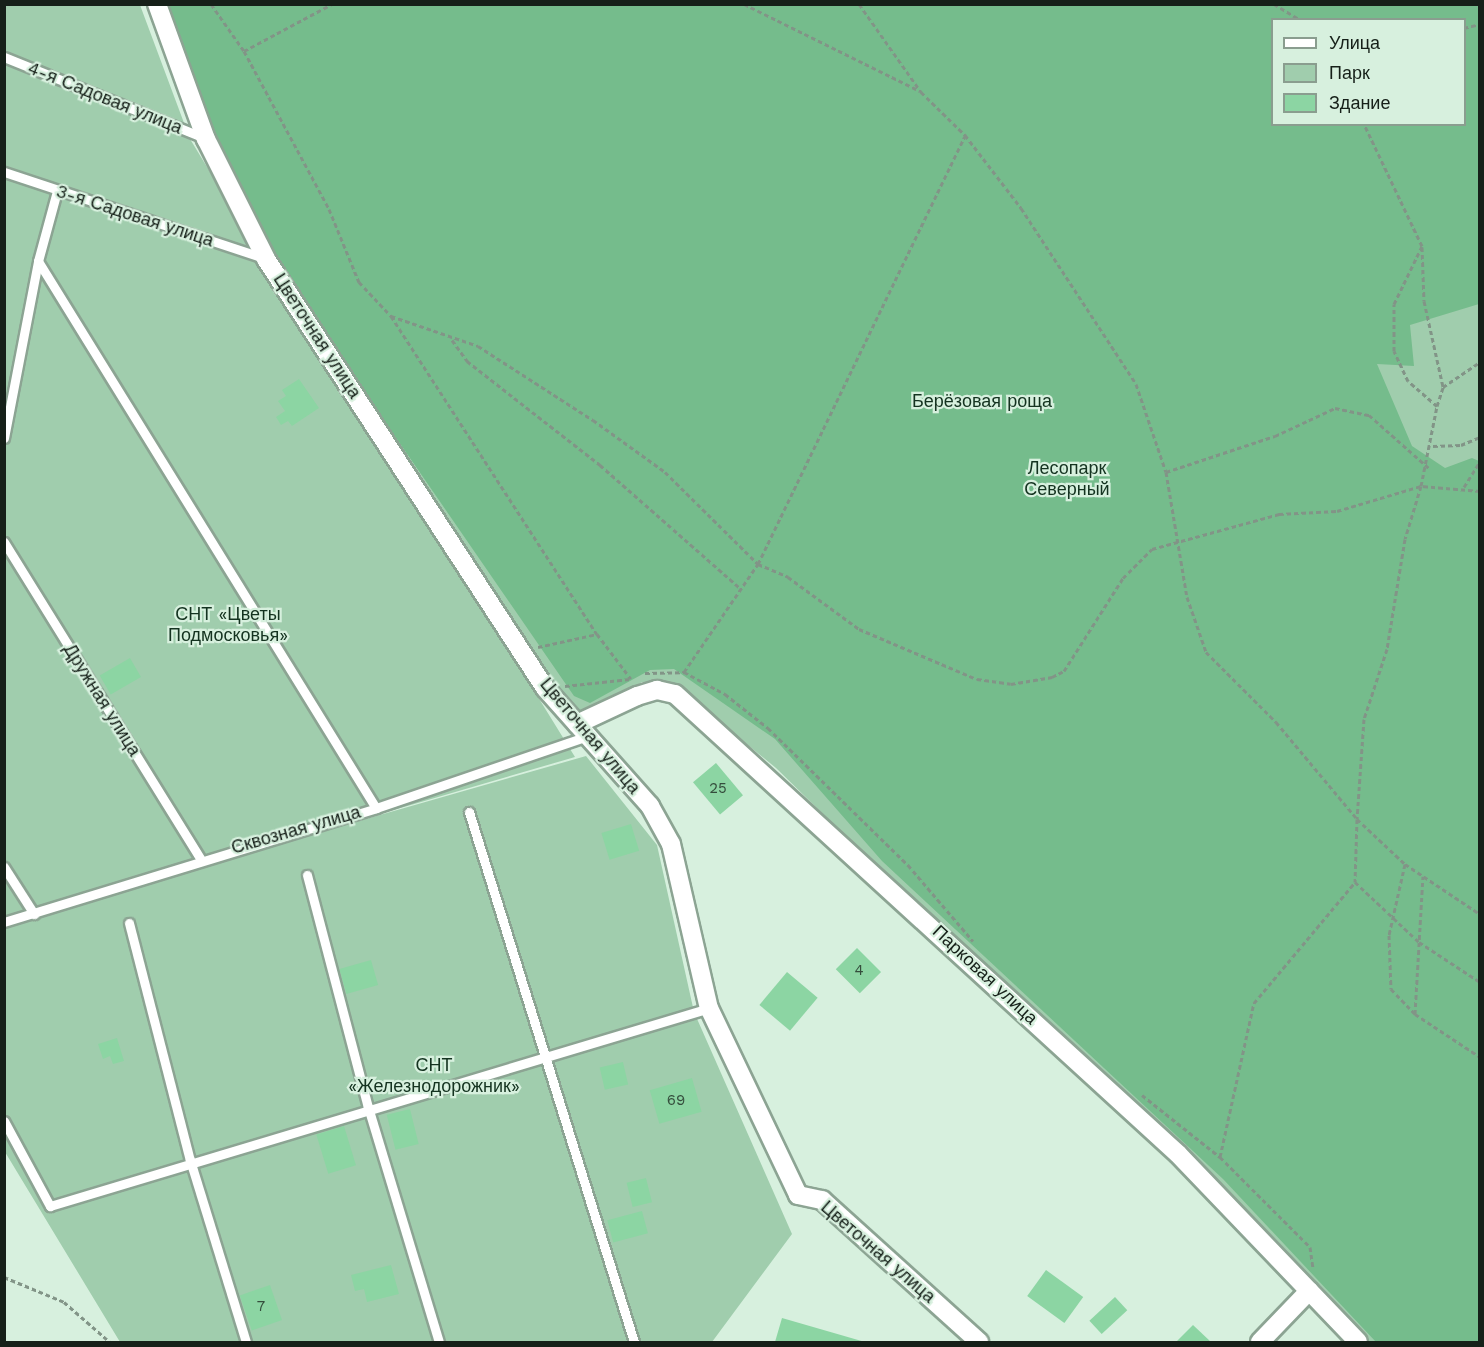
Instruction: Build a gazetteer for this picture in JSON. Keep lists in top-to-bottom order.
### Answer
{
  "streets": {
    "street": ["Цветочная улица", "Парковая улица"],
    "lane": [
      "4-я Садовая улица",
      "3-я Садовая улица",
      "Дружная улица",
      "Сквозная улица"
    ]
  },
  "crossings": [
    ["4-я Садовая улица", "Цветочная улица"],
    ["3-я Садовая улица", "Цветочная улица"],
    ["Цветочная улица", "Сквозная улица"],
    ["Цветочная улица", "Парковая улица"],
    ["Дружная улица", "Сквозная улица"],
    ["Сквозная улица", "Парковая улица"]
  ],
  "parks": [
    "Берёзовая роща",
    "Лесопарк Северный",
    "СНТ «Цветы Подмосковья»",
    "СНТ «Железнодорожник»"
  ],
  "house_numbers": [
    "25",
    "4",
    "69",
    "7"
  ],
  "legend": ["Улица", "Парк", "Здание"]
}
